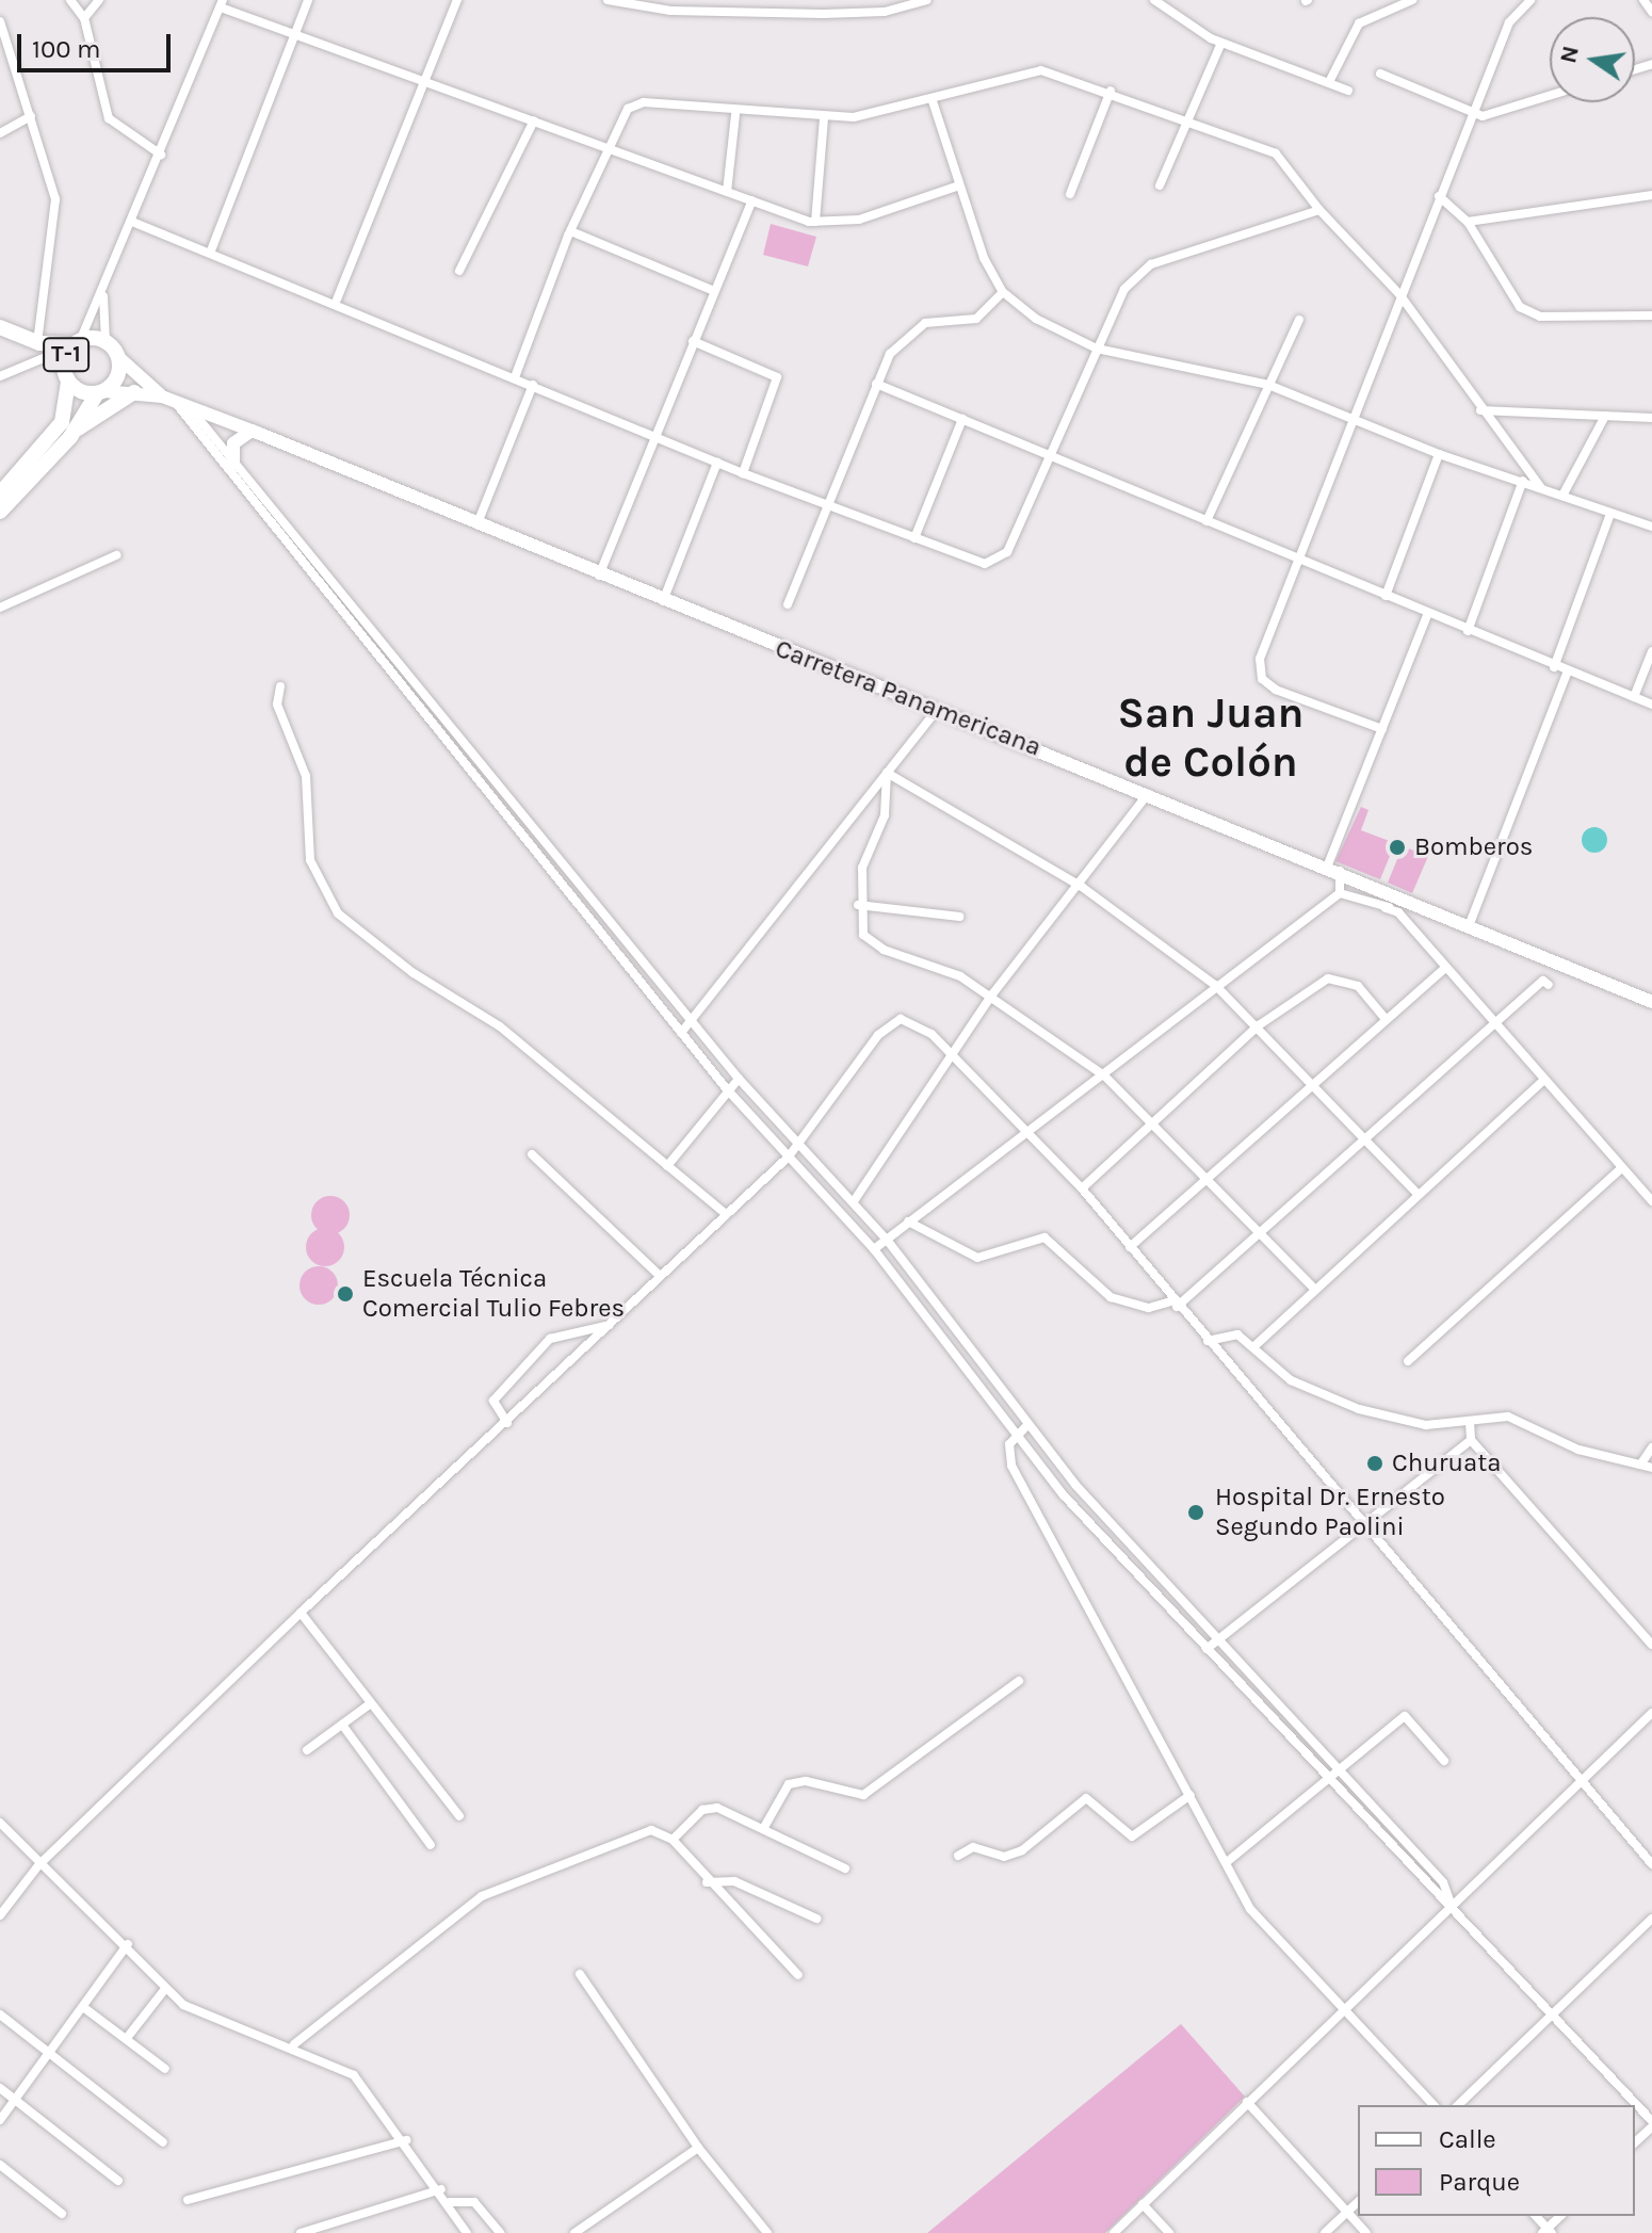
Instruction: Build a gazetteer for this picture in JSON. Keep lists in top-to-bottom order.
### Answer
{
  "streets": {
    "highway": ["T-1"],
    "main road": ["Carretera Panamericana"]
  },
  "crossings": [
    ["T-1", "Carretera Panamericana"]
  ],
  "districts": ["San Juan de Colón"],
  "places": [
    "Bomberos",
    "Escuela Técnica Comercial Tulio Febres",
    "Churuata",
    "Hospital Dr. Ernesto Segundo Paolini"
  ],
  "legend": ["Calle", "Parque"],
  "scale_bar": "100 m",
  "north": "left"
}
